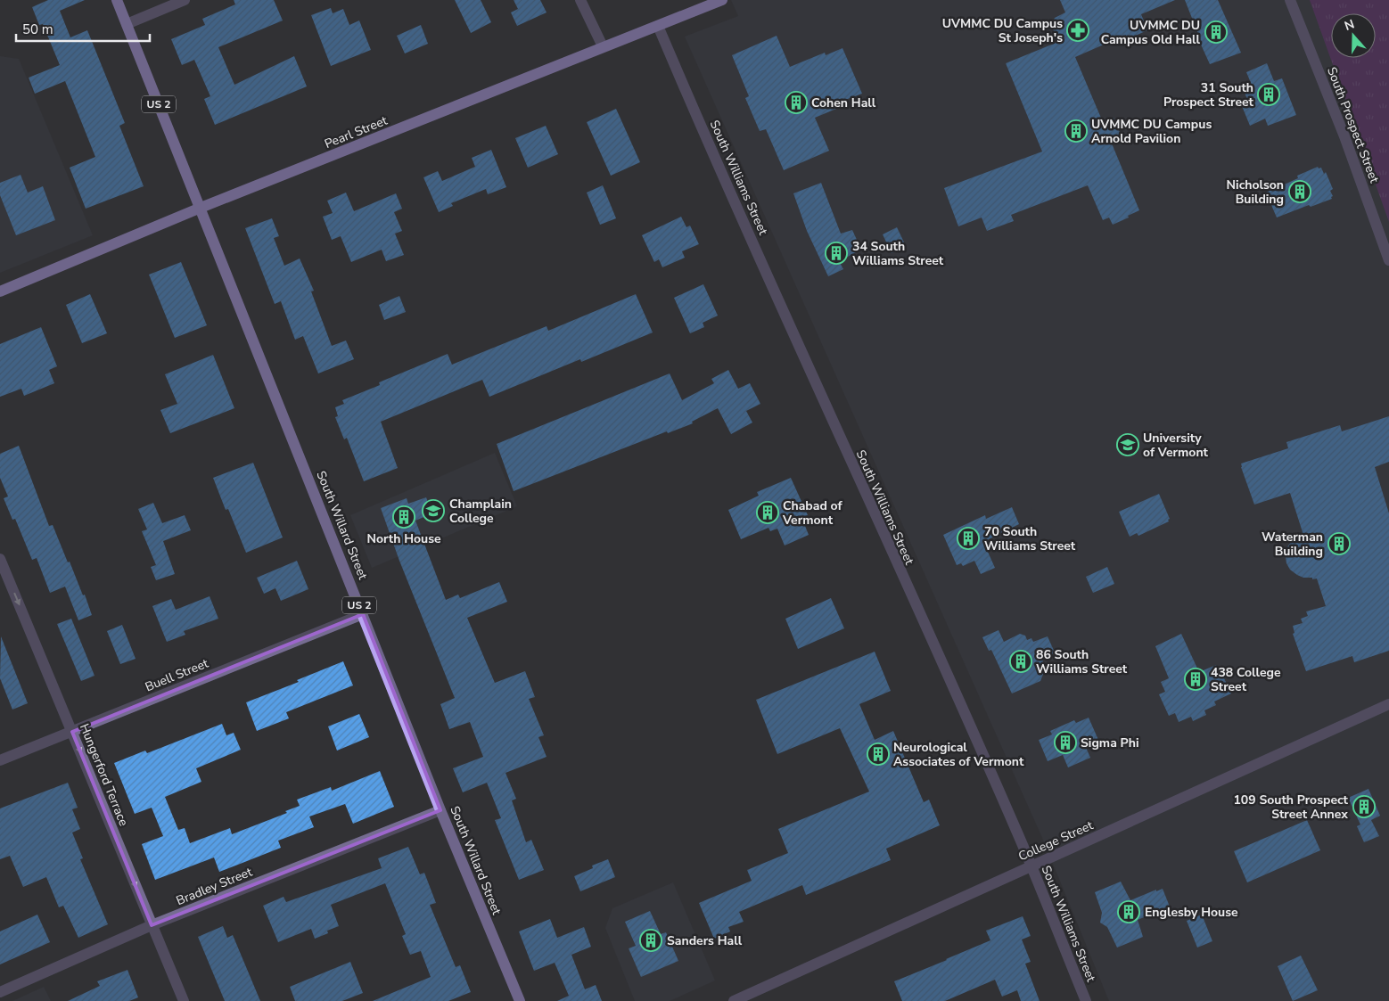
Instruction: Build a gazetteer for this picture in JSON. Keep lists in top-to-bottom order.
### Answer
{
  "streets": {
    "main road": ["US 2", "Pearl Street", "South Willard Street"],
    "street": [
      "South Prospect Street",
      "South Williams Street",
      "Buell Street",
      "Hungerford Terrace",
      "College Street",
      "Bradley Street"
    ]
  },
  "crossings": [
    ["US 2", "Pearl Street"],
    ["US 2", "South Willard Street"],
    ["Pearl Street", "South Williams Street"],
    ["Pearl Street", "South Willard Street"],
    ["South Williams Street", "College Street"],
    ["South Willard Street", "Buell Street"],
    ["South Willard Street", "Bradley Street"],
    ["Buell Street", "Hungerford Terrace"],
    ["Hungerford Terrace", "Bradley Street"]
  ],
  "one_way": ["Hungerford Terrace"],
  "places": {
    "pharmacy": ["UVMMC DU Campus St Joseph's"],
    "building": [
      "UVMMC DU Campus Old Hall",
      "31 South Prospect Street",
      "Cohen Hall",
      "UVMMC DU Campus Arnold Pavilion",
      "Nicholson Building",
      "34 South Williams Street",
      "Chabad of Vermont",
      "North House",
      "70 South Williams Street",
      "Waterman Building",
      "86 South Williams Street",
      "438 College Street",
      "Sigma Phi",
      "Neurological Associates of Vermont",
      "109 South Prospect Street Annex",
      "Englesby House",
      "Sanders Hall"
    ],
    "school or university": ["University of Vermont", "Champlain College"]
  },
  "scale_bar": "50 m",
  "north": "top"
}
